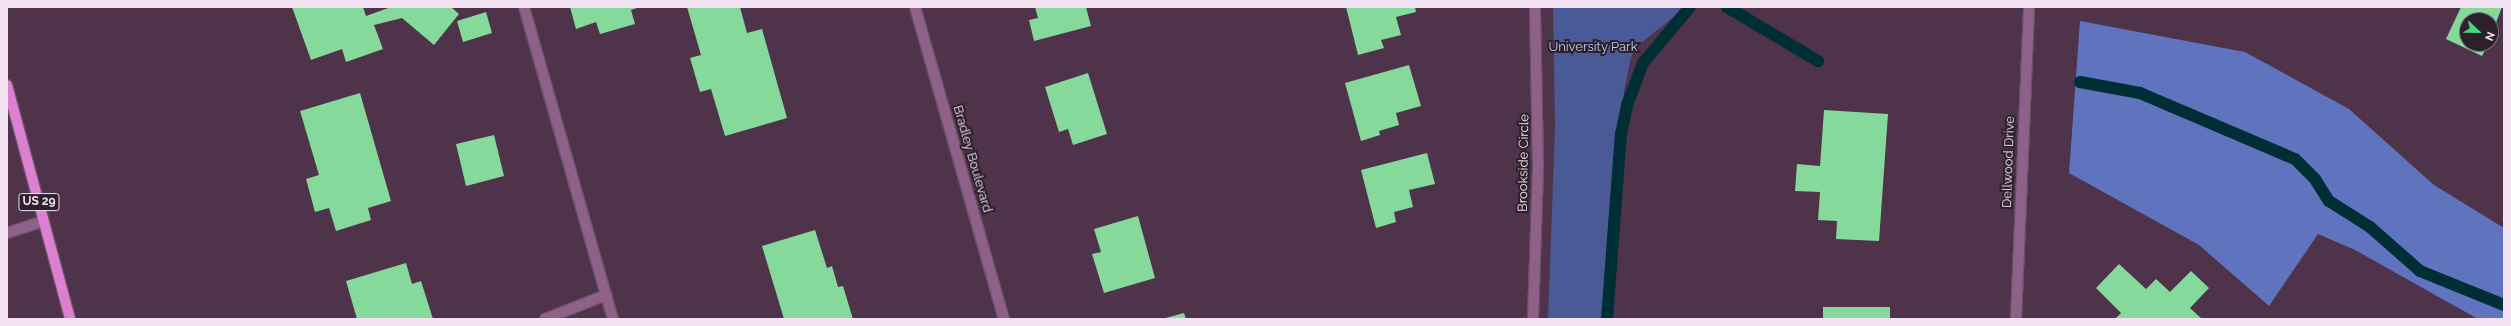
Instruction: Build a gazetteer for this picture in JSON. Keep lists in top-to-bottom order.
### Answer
{
  "streets": {
    "main road": ["US 29"],
    "street": ["Bradley Boulevard", "Dellwood Drive", "Brookside Circle"]
  },
  "parks": ["University Park"],
  "north": "right"
}
